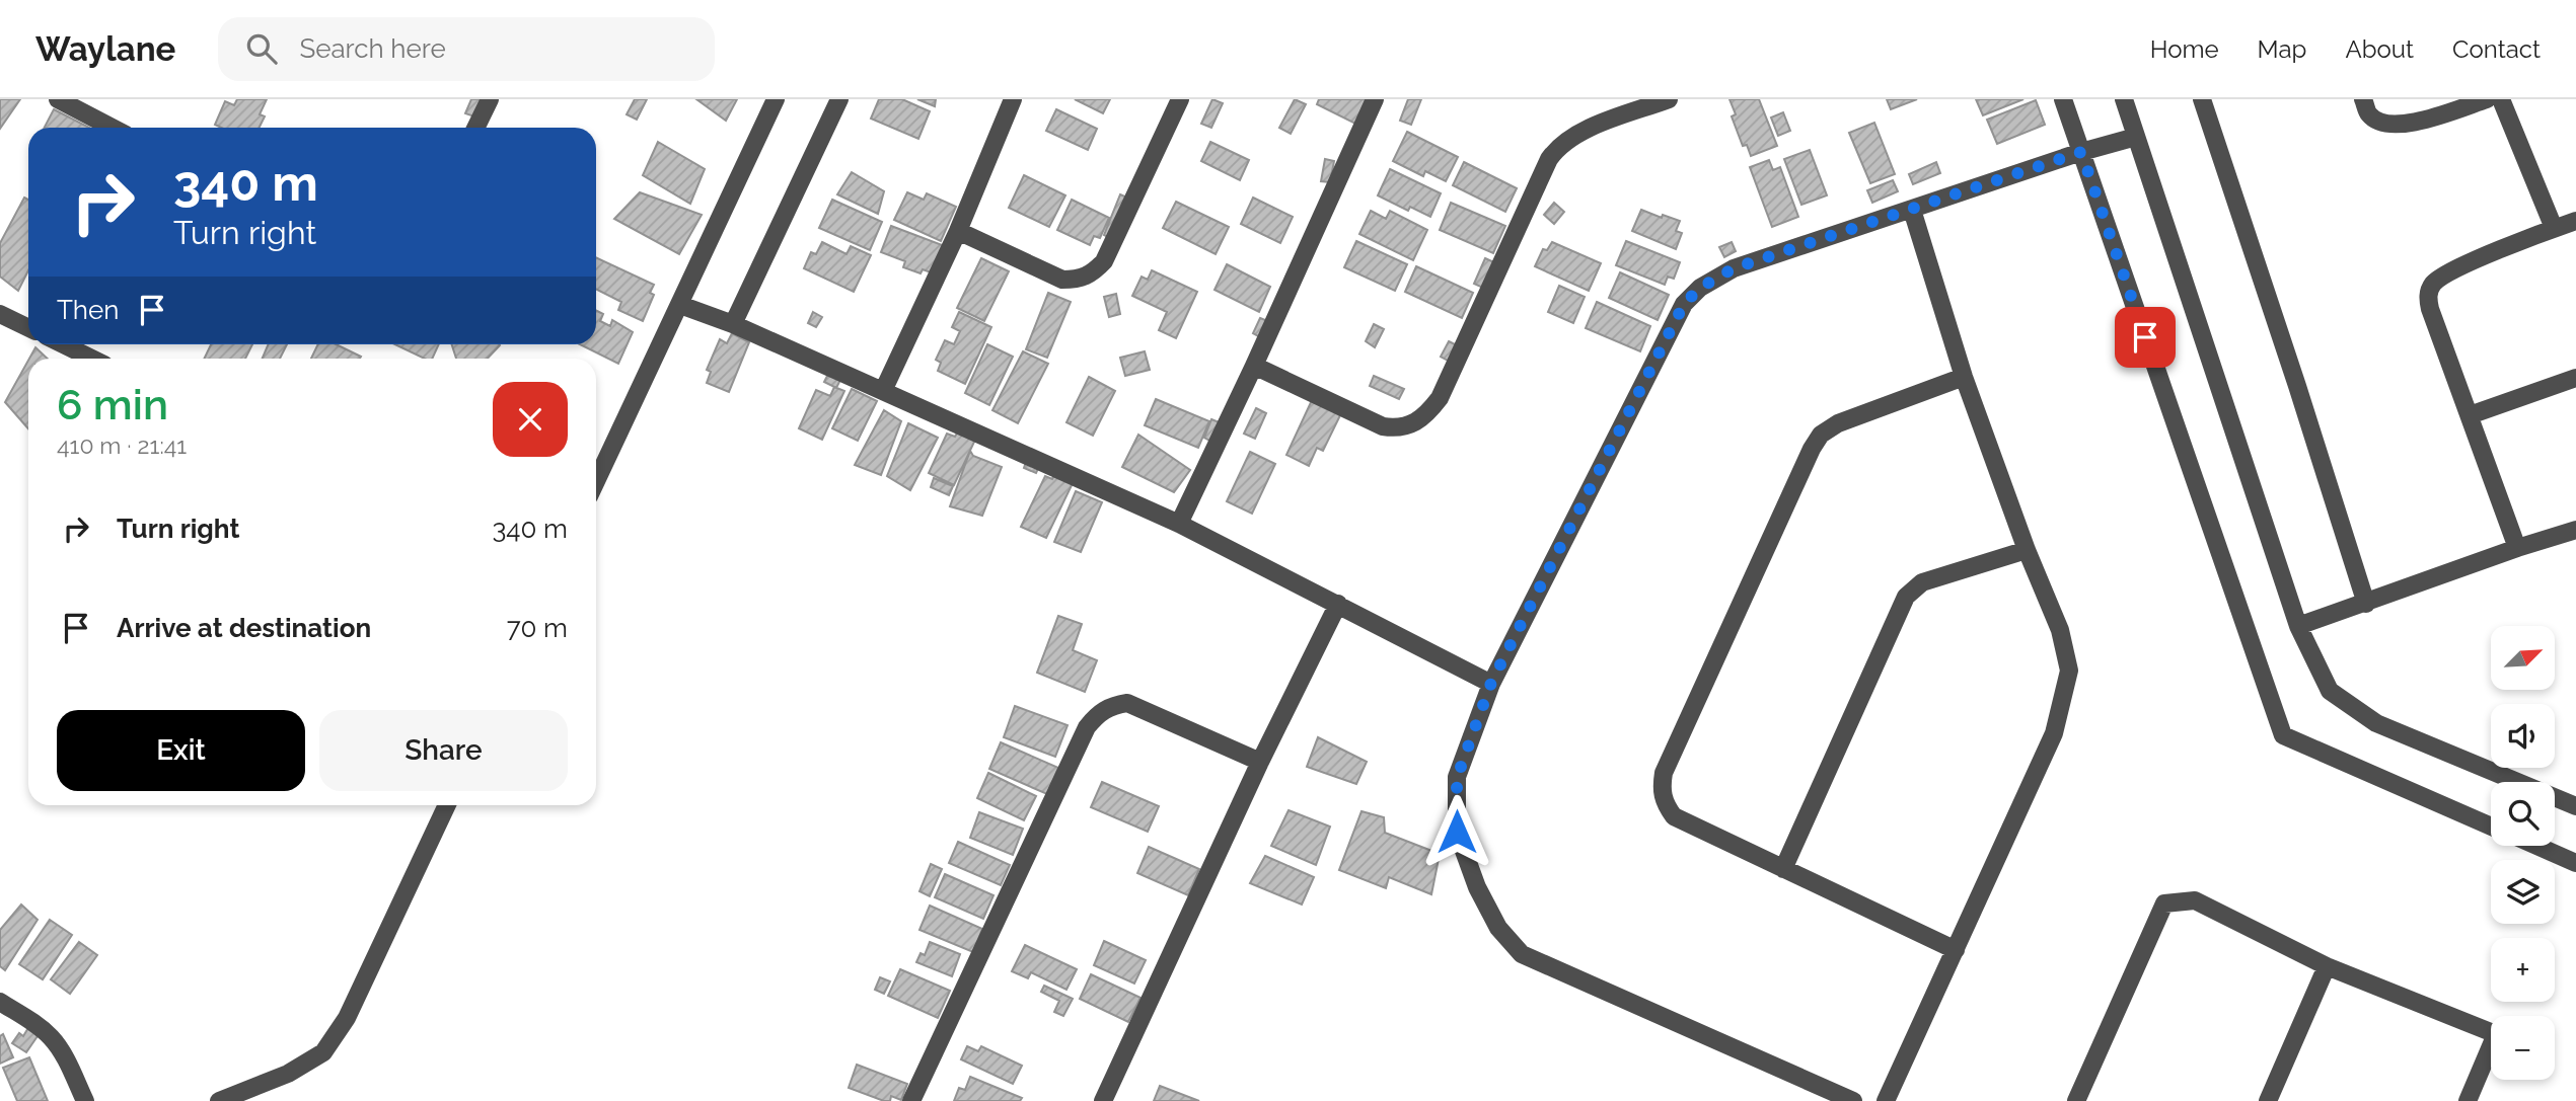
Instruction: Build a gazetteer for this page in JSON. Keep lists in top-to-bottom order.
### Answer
{
  "north": "top right",
  "page": {
    "header": "Waylane",
    "search": "Search here",
    "nav": [
      "Home",
      "Map",
      "About",
      "Contact"
    ],
    "turn": ["340 m", "Turn right"],
    "then": "Then",
    "heading": ["6 min", "410 m · 21:41"],
    "list": [
      {
        "name": "Turn right",
        "value": "340 m"
      },
      {
        "name": "Arrive at destination",
        "value": "70 m"
      }
    ],
    "map_buttons": ["+", "−"],
    "buttons": ["Exit", "Share"]
  }
}
